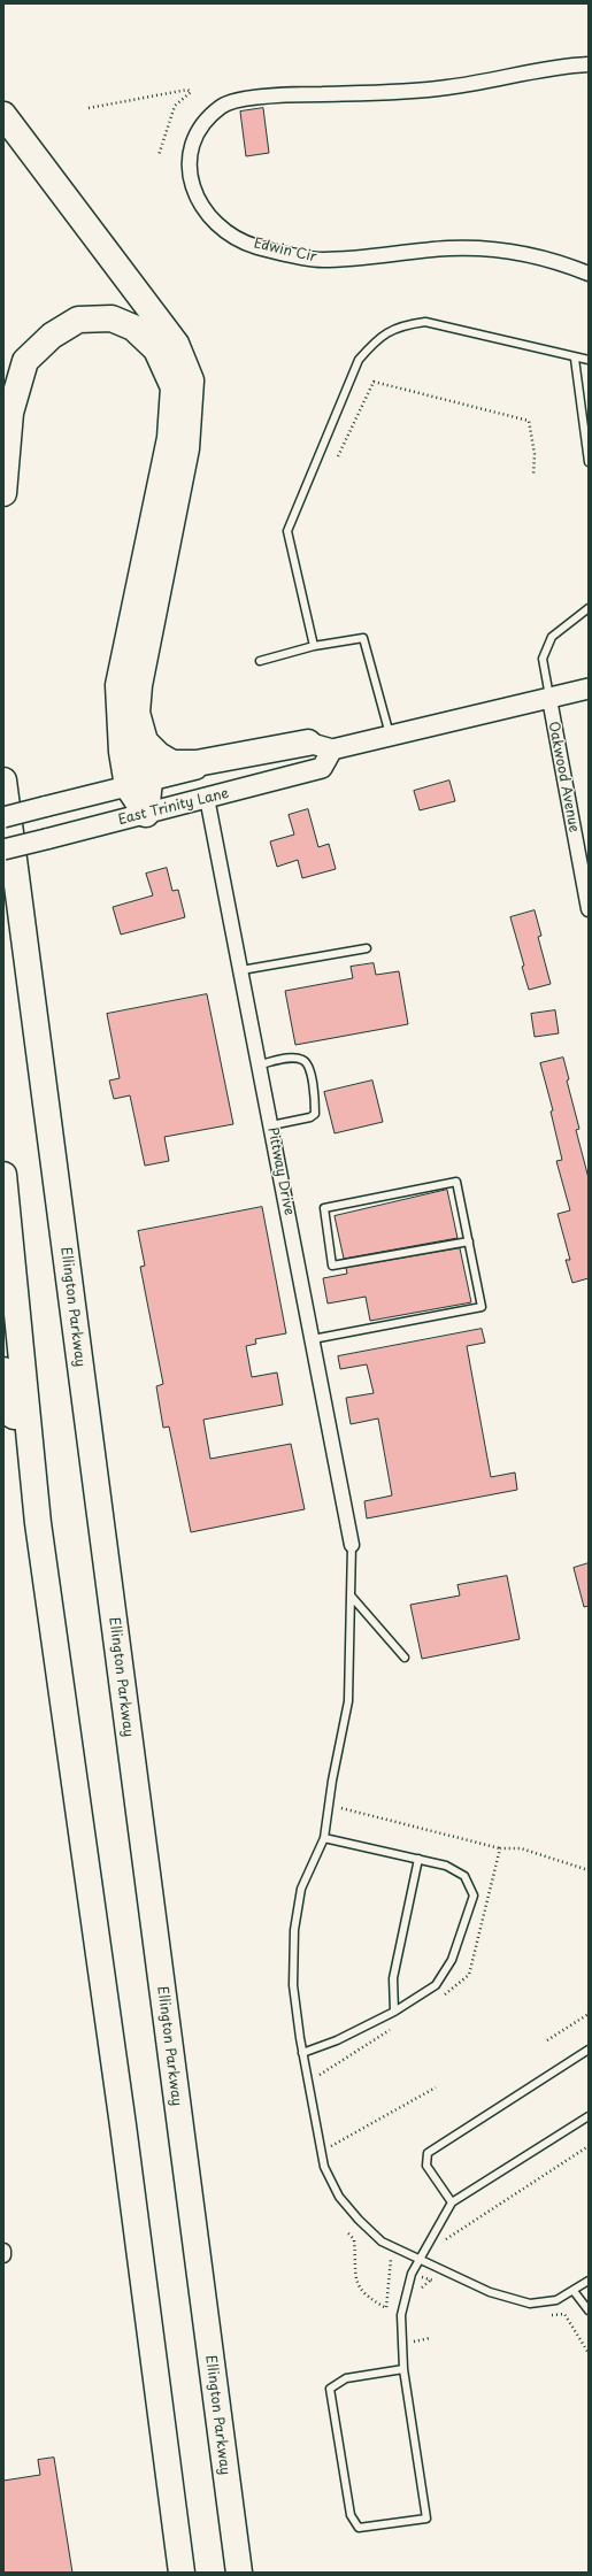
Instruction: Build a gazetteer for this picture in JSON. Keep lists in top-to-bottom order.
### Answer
{
  "streets": {
    "highway": ["Ellington Parkway"],
    "main road": ["East Trinity Lane"],
    "street": ["Edwin Cir", "Oakwood Avenue", "Pittway Drive"]
  },
  "crossings": [
    ["East Trinity Lane", "Pittway Drive"]
  ]
}
